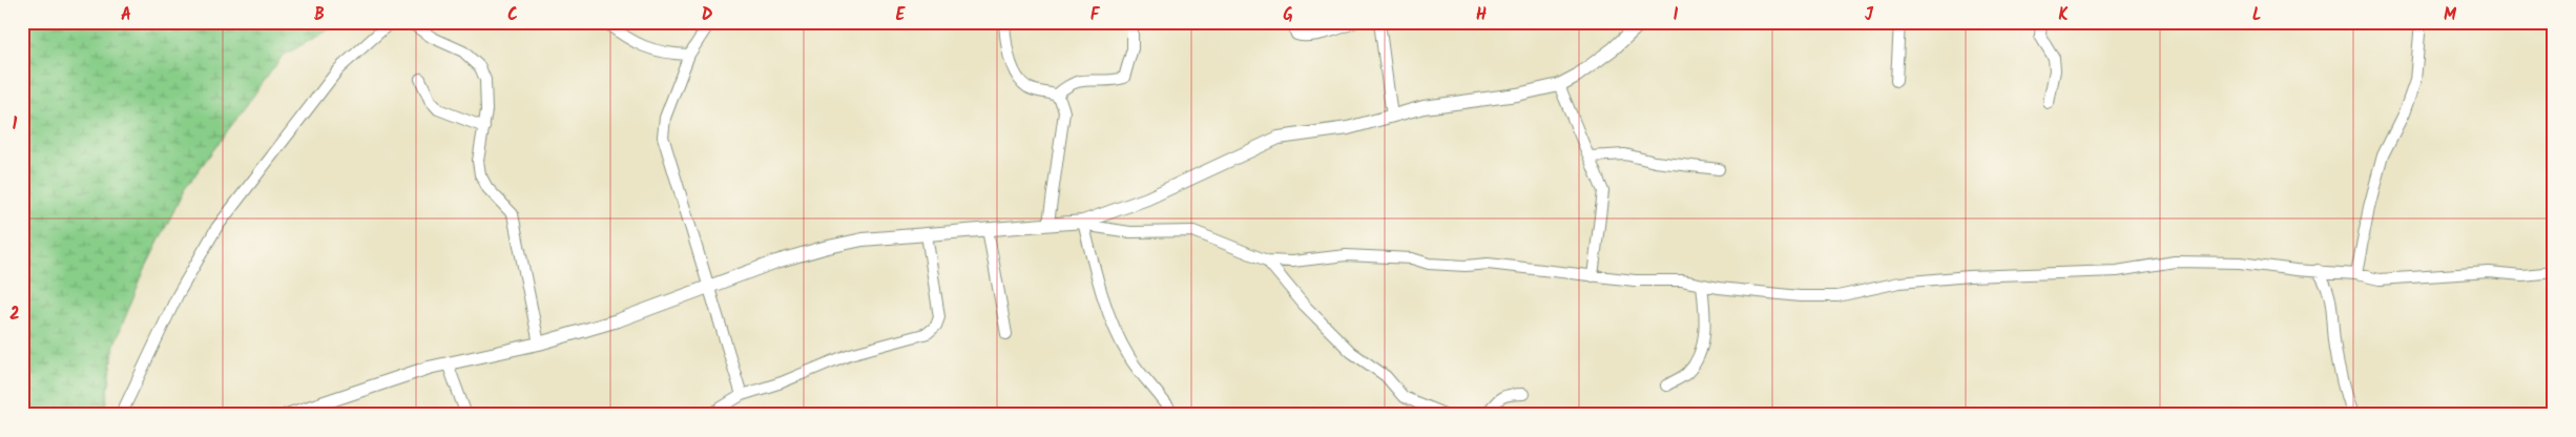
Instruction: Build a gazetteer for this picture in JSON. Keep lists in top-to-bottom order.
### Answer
{
  "grid": {
    "columns": [
      "A",
      "B",
      "C",
      "D",
      "E",
      "F",
      "G",
      "H",
      "I",
      "J",
      "K",
      "L",
      "M"
    ],
    "rows": ["1", "2"]
  }
}
